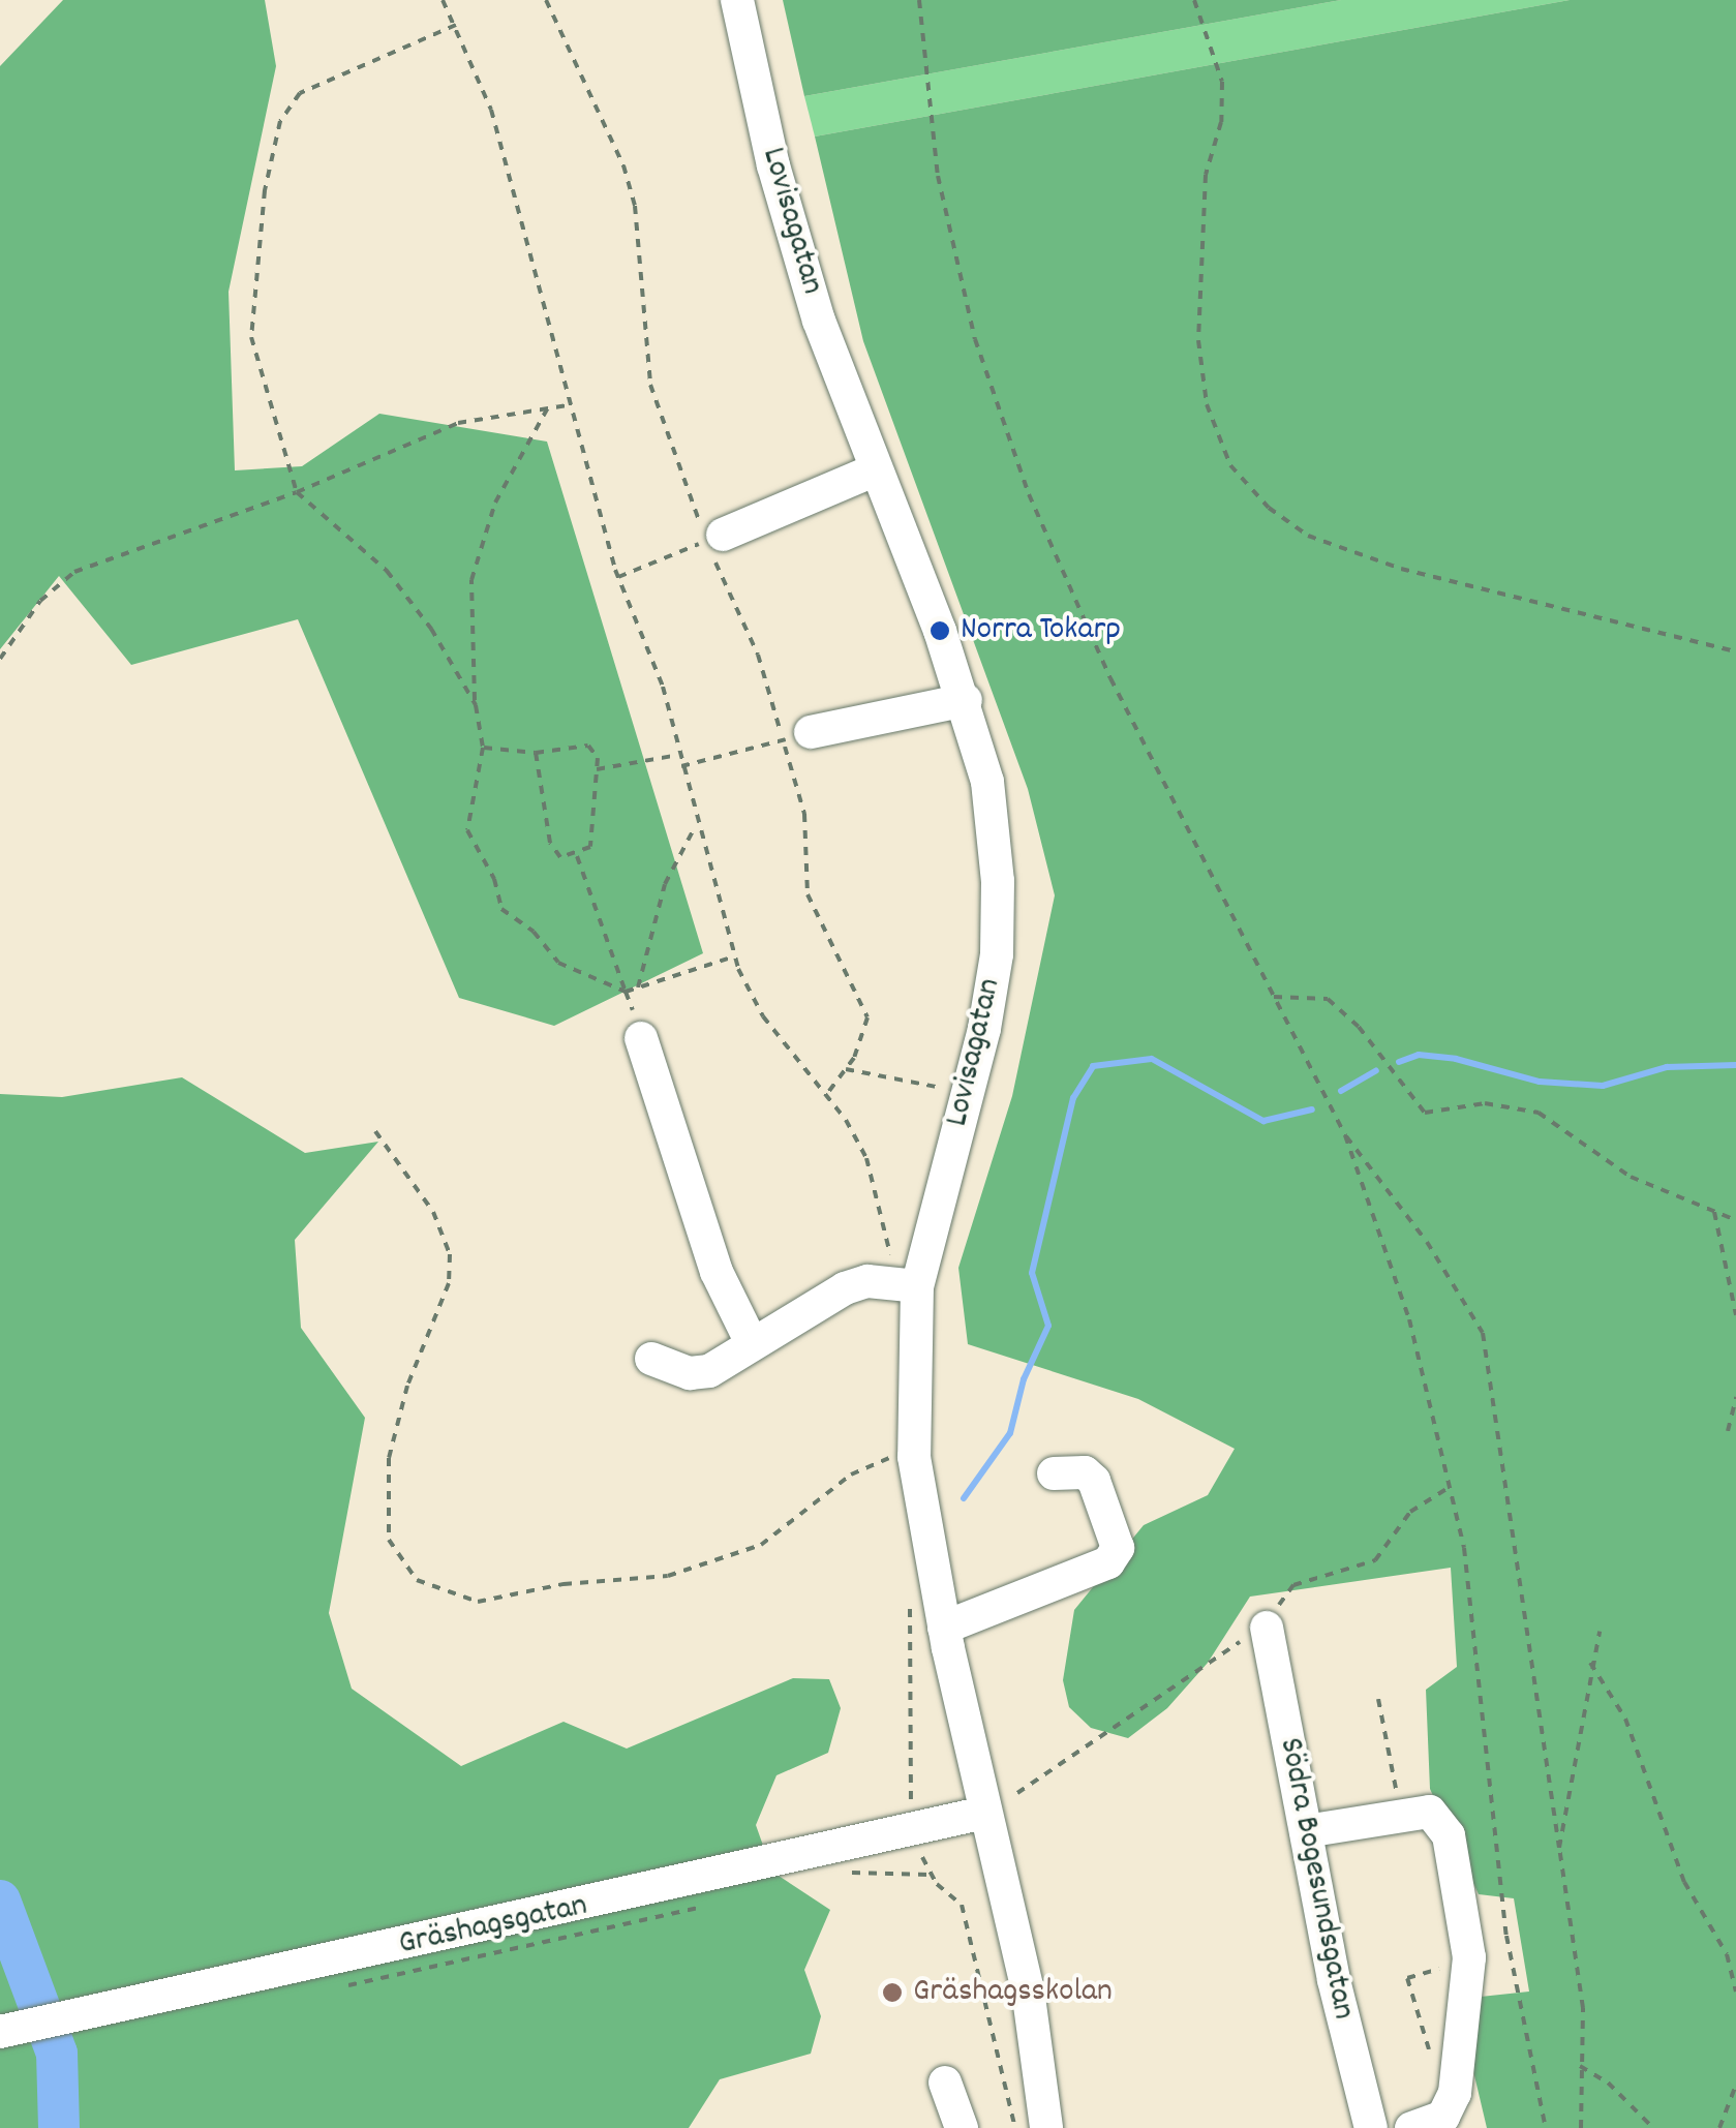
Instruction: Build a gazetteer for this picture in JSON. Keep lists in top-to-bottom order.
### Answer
{
  "streets": {
    "street": ["Lovisagatan", "Södra Bogesundsgatan", "Gräshagsgatan"]
  },
  "crossings": [
    ["Lovisagatan", "Gräshagsgatan"]
  ],
  "places": ["Norra Tokarp", "Gräshagsskolan"]
}
